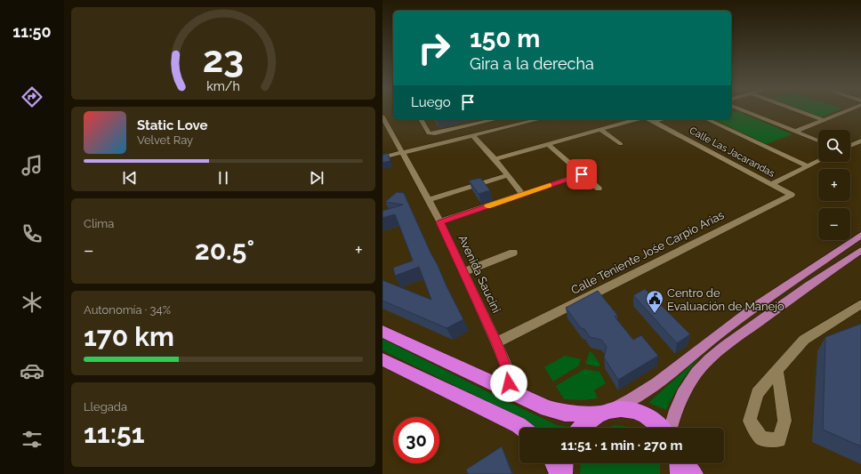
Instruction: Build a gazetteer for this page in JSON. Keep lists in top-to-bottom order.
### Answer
{
  "streets": {
    "street": ["Calle Las Jacarandas", "Calle Teniente Jośe Carpio Arias", "Avenida Saucini"]
  },
  "crossings": [
    ["Calle Las Jacarandas", "Calle Teniente Jośe Carpio Arias"],
    ["Calle Teniente Jośe Carpio Arias", "Avenida Saucini"]
  ],
  "places": {
    "public building": ["Centro de Evaluación de Manejo"]
  },
  "page": {
    "tabs": "11:50",
    "turn": ["150 m", "Gira a la derecha"],
    "then": "Luego",
    "song": ["Static Love", "Velvet Ray"],
    "map_buttons": ["+", "−"],
    "tile": [
      "Clima",
      ["Autonomía · 34%", "170 km"],
      ["Llegada", "11:51"]
    ],
    "heat": ["−", "20.5°", "+"],
    "limit": "30",
    "trip": "11:51 · 1 min · 270 m",
    "gauge": ["23", "km/h"]
  }
}
